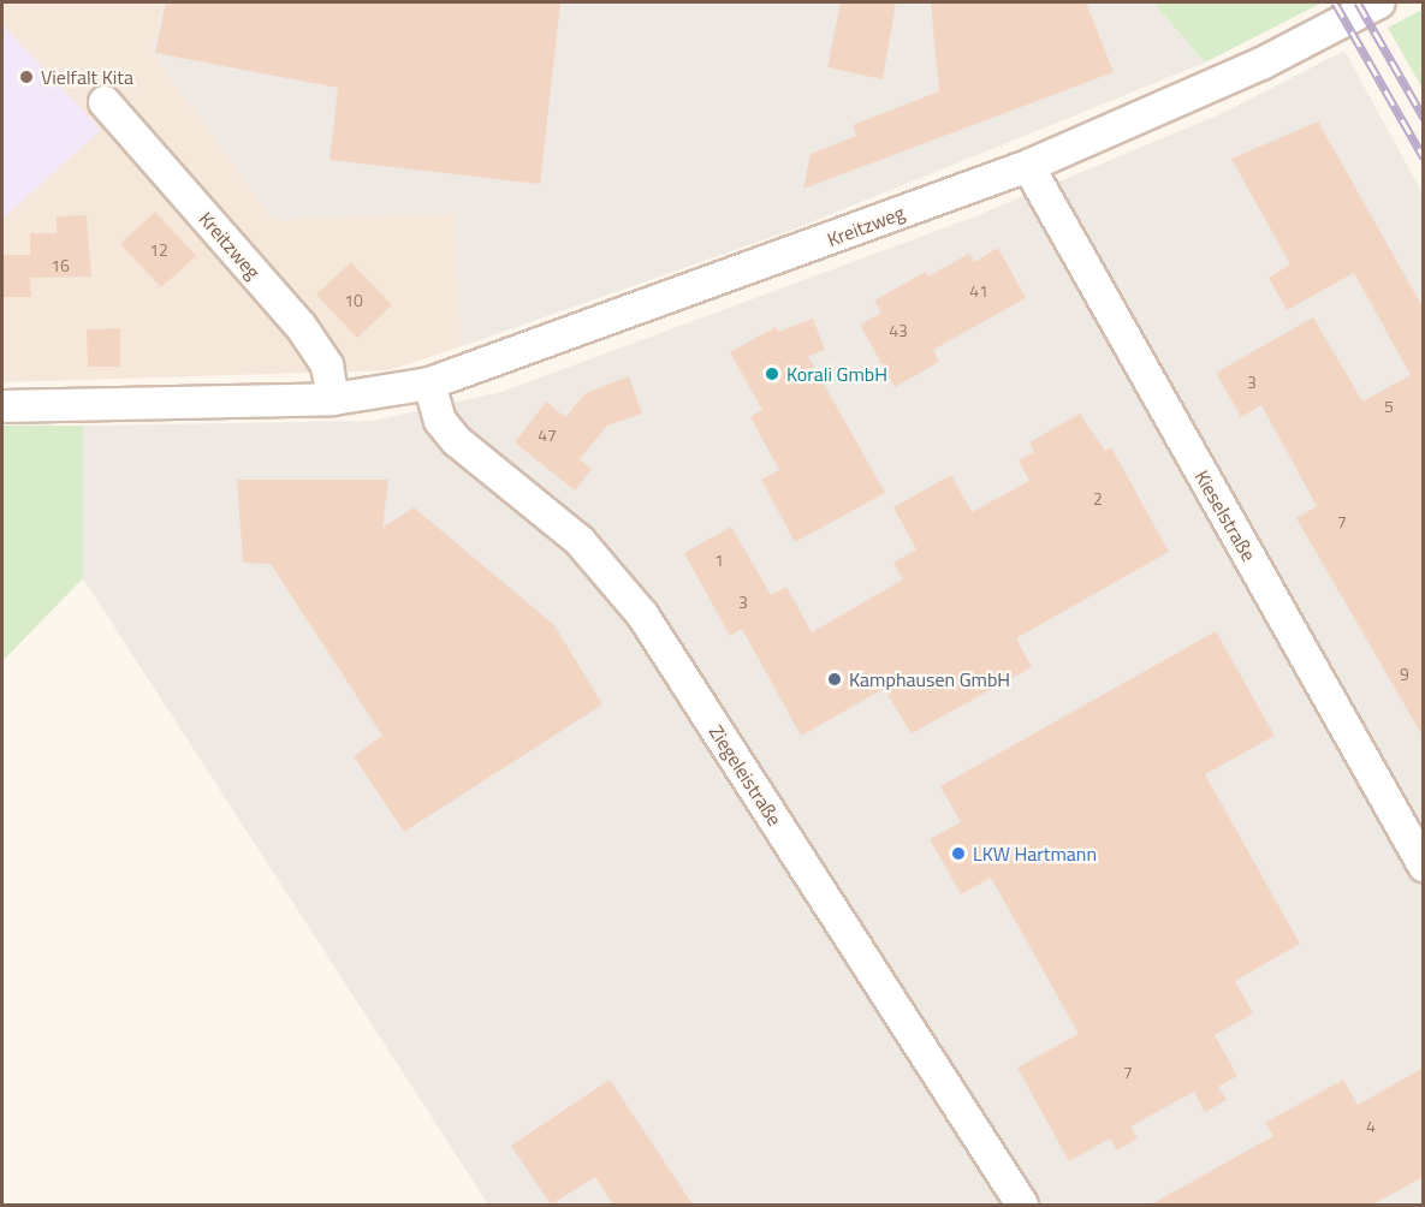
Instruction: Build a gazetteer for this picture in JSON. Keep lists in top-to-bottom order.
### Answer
{
  "streets": {
    "street": ["Kreitzweg", "Kieselstraße", "Ziegeleistraße"]
  },
  "crossings": [
    ["Kreitzweg", "Kieselstraße"],
    ["Kreitzweg", "Ziegeleistraße"]
  ],
  "places": [
    "Vielfalt Kita",
    "Korali GmbH",
    "Kamphausen GmbH",
    "LKW Hartmann"
  ],
  "house_numbers": [
    "12",
    "16",
    "41",
    "10",
    "43",
    "3",
    "5",
    "47",
    "2",
    "7",
    "1",
    "3",
    "9",
    "7",
    "4"
  ]
}
